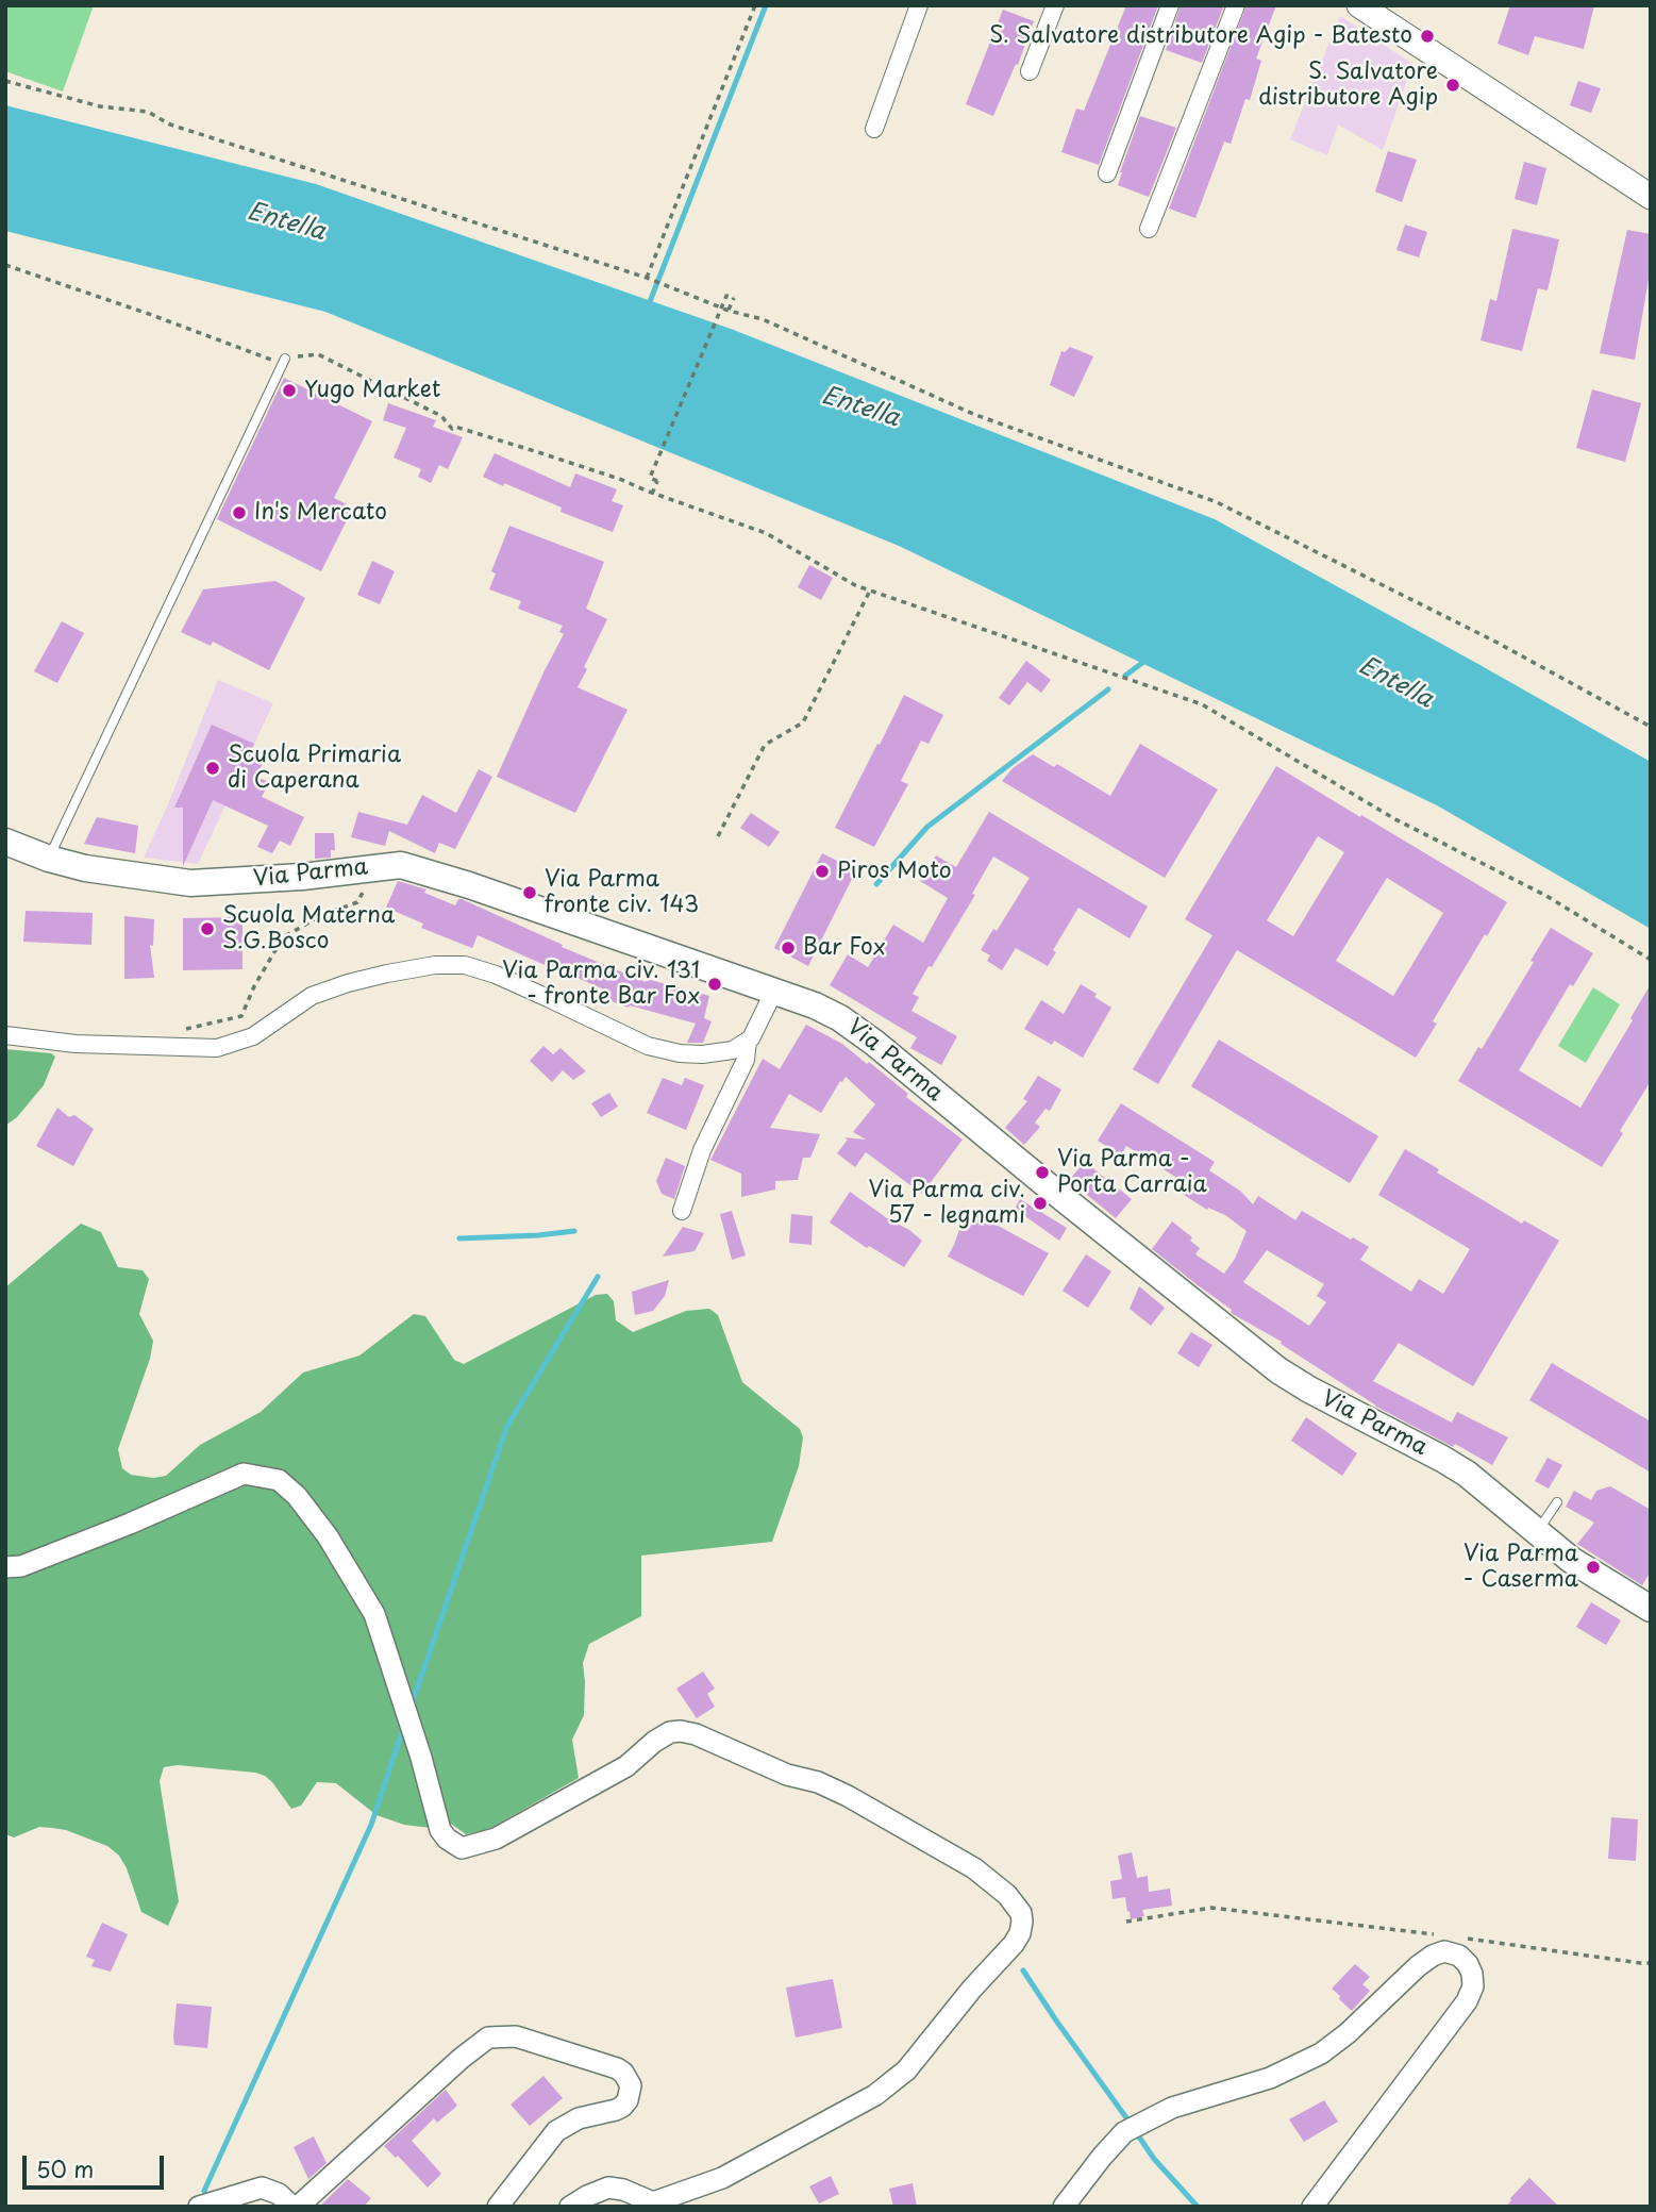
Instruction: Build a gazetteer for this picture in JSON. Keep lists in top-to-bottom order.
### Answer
{
  "streets": {
    "main road": ["Via Parma"]
  },
  "water": ["Entella"],
  "places": [
    "S. Salvatore distributore Agip - Batesto",
    "S. Salvatore distributore Agip",
    "Yugo Market",
    "In's Mercato",
    "Scuola Primaria di Caperana",
    "Piros Moto",
    "Via Parma fronte civ. 143",
    "Scuola Materna S.G.Bosco",
    "Bar Fox",
    "Via Parma civ. 131 - fronte Bar Fox",
    "Via Parma - Porta Carraia",
    "Via Parma civ. 57 - legnami",
    "Via Parma - Caserma"
  ],
  "scale_bar": "50 m"
}
